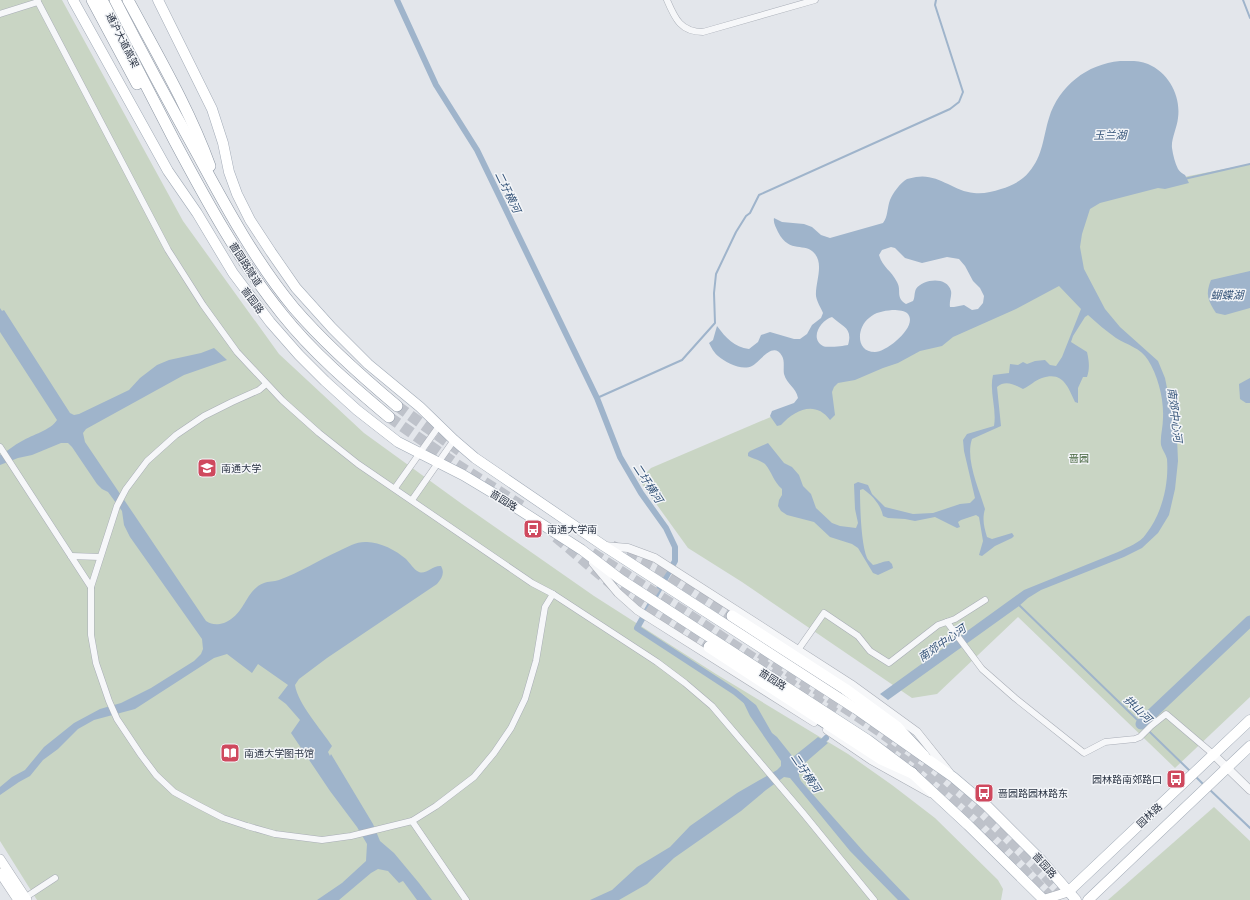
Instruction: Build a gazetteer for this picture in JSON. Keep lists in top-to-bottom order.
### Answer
{
  "streets": {
    "highway": ["通沪大道高架", "啬园路隧道"],
    "main road": ["啬园路", "园林路"]
  },
  "crossings": [
    ["通沪大道高架", "啬园路隧道"],
    ["啬园路", "园林路"]
  ],
  "water": [
    "玉兰湖",
    "二圩横河",
    "蝴蝶湖",
    "南郊中心河",
    "拱山河"
  ],
  "parks": ["啬园"],
  "places": {
    "school or university": ["南通大学"],
    "bus stop": ["南通大学南", "园林路南郊路口", "啬园路园林路东"],
    "library": ["南通大学图书馆"]
  }
}
